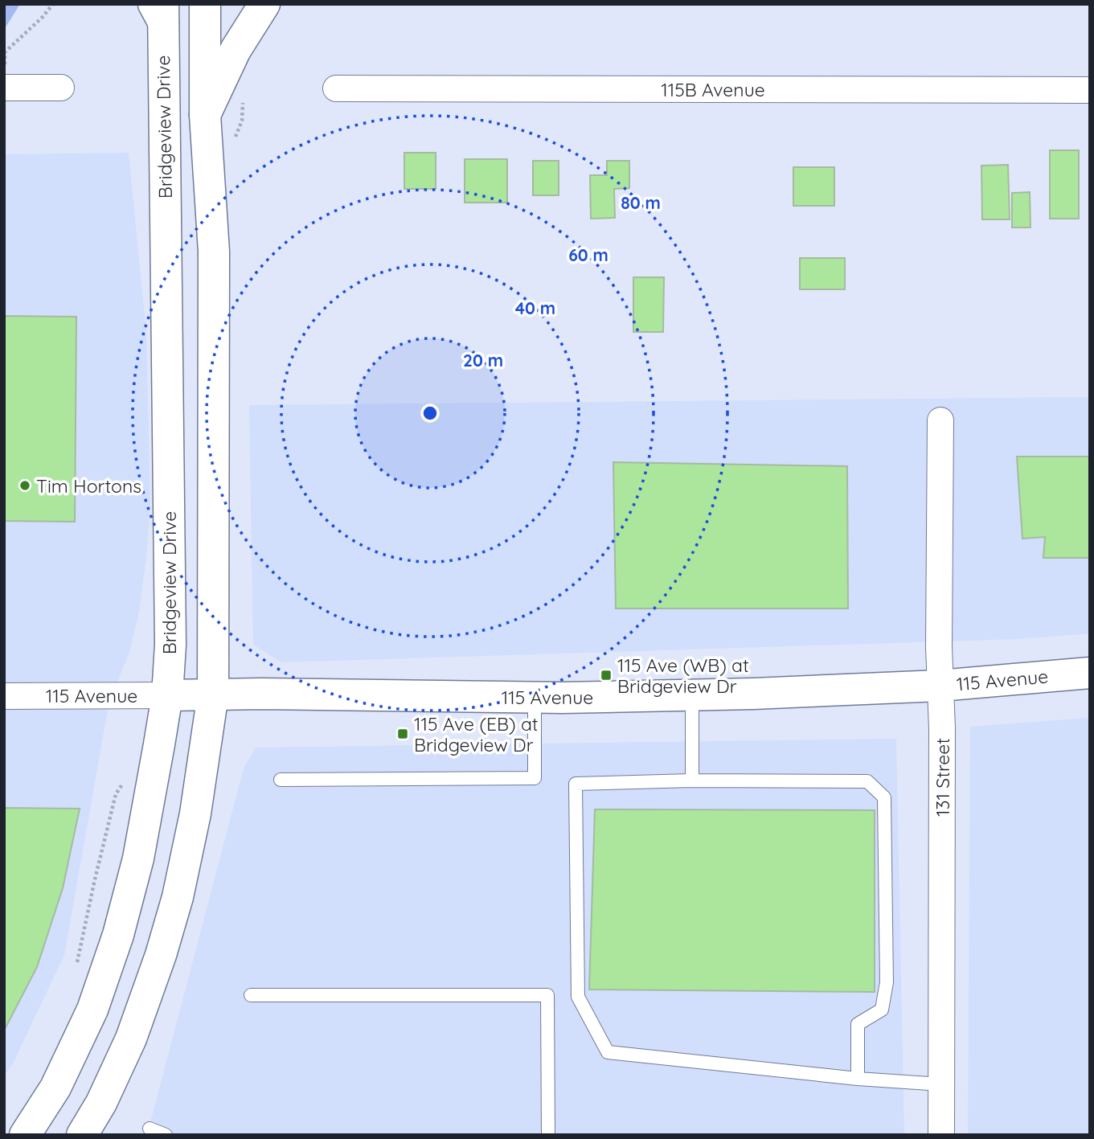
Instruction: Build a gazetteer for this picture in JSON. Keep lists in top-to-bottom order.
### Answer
{
  "streets": {
    "main road": ["Bridgeview Drive", "115 Avenue"],
    "street": ["115B Avenue", "131 Street"]
  },
  "crossings": [
    ["Bridgeview Drive", "115 Avenue"],
    ["115 Avenue", "131 Street"]
  ],
  "places": {
    "other": ["Tim Hortons"],
    "transit": ["115 Ave (WB) at Bridgeview Dr", "115 Ave (EB) at Bridgeview Dr"]
  },
  "rings": [
    "80 m",
    "60 m",
    "40 m",
    "20 m"
  ]
}
